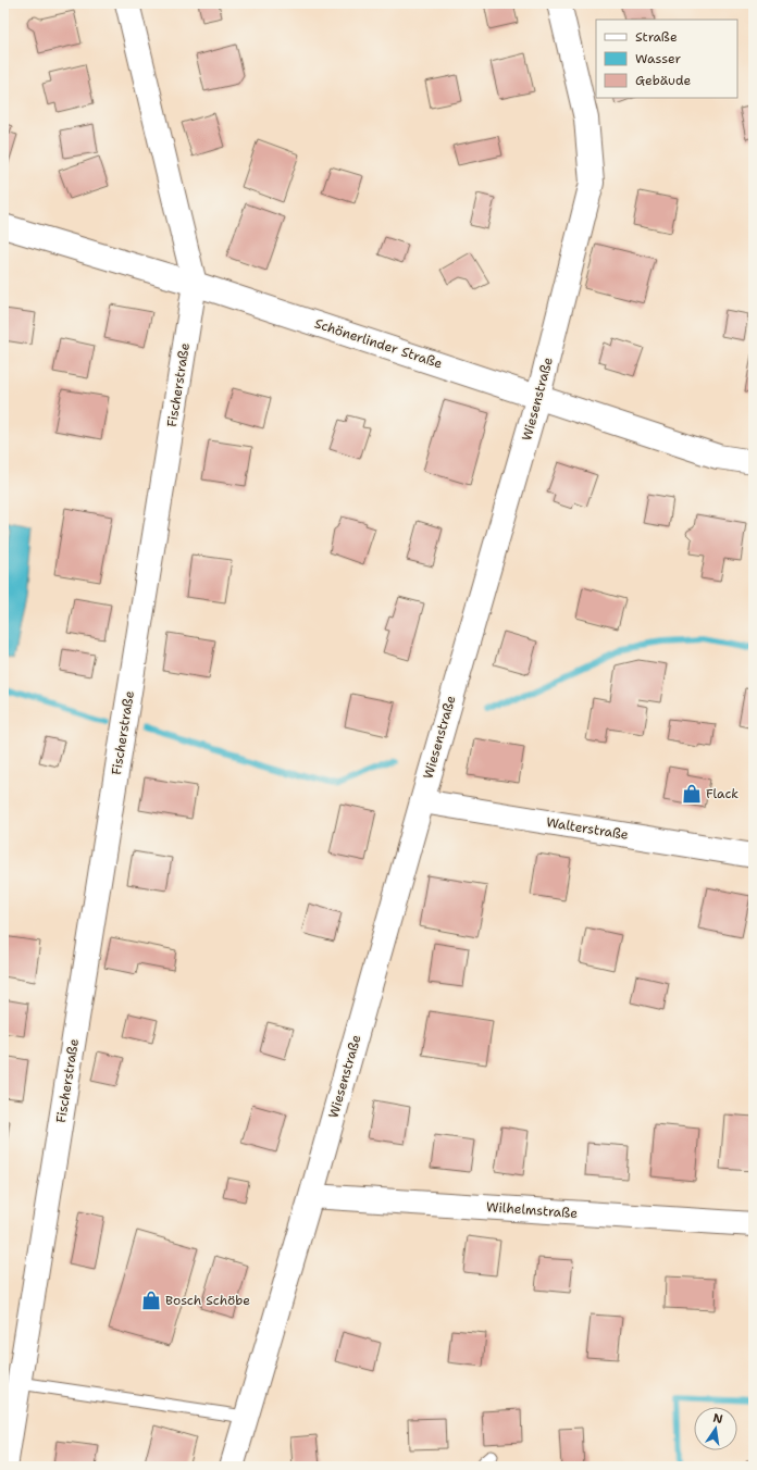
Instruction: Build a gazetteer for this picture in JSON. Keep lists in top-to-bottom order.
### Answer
{
  "streets": {
    "street": [
      "Schönerlinder Straße",
      "Fischerstraße",
      "Wiesenstraße",
      "Walterstraße",
      "Wilhelmstraße"
    ]
  },
  "crossings": [
    ["Schönerlinder Straße", "Fischerstraße"],
    ["Schönerlinder Straße", "Wiesenstraße"],
    ["Wiesenstraße", "Walterstraße"],
    ["Wiesenstraße", "Wilhelmstraße"]
  ],
  "places": {
    "shop": ["Flack", "Bosch Schöbe"]
  },
  "legend": ["Straße", "Wasser", "Gebäude"],
  "north": "top"
}
